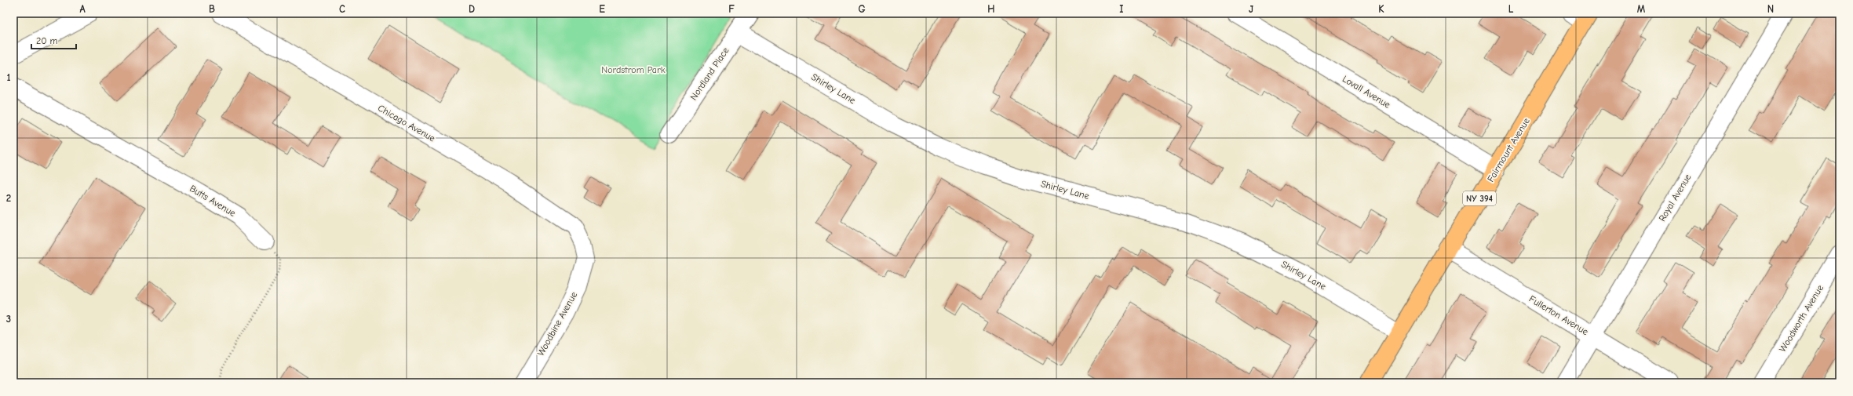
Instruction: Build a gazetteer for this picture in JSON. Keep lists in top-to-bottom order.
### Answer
{
  "streets": {
    "main road": ["Fairmount Avenue", "NY 394"],
    "street": [
      "Nordland Place",
      "Shirley Lane",
      "Lovall Avenue",
      "Chicago Avenue",
      "Royal Avenue",
      "Butts Avenue",
      "Fullerton Avenue",
      "Woodworth Avenue",
      "Woodbine Avenue"
    ]
  },
  "crossings": [
    ["Nordland Place", "Shirley Lane"],
    ["Shirley Lane", "Fairmount Avenue"],
    ["Lovall Avenue", "Fairmount Avenue"],
    ["Chicago Avenue", "Woodbine Avenue"],
    ["Fairmount Avenue", "Fullerton Avenue"],
    ["Royal Avenue", "Fullerton Avenue"]
  ],
  "parks": ["Nordstrom Park"],
  "scale_bar": "20 m",
  "grid": {
    "columns": [
      "A",
      "B",
      "C",
      "D",
      "E",
      "F",
      "G",
      "H",
      "I",
      "J",
      "K",
      "L",
      "M",
      "N"
    ],
    "rows": ["1", "2", "3"]
  }
}
